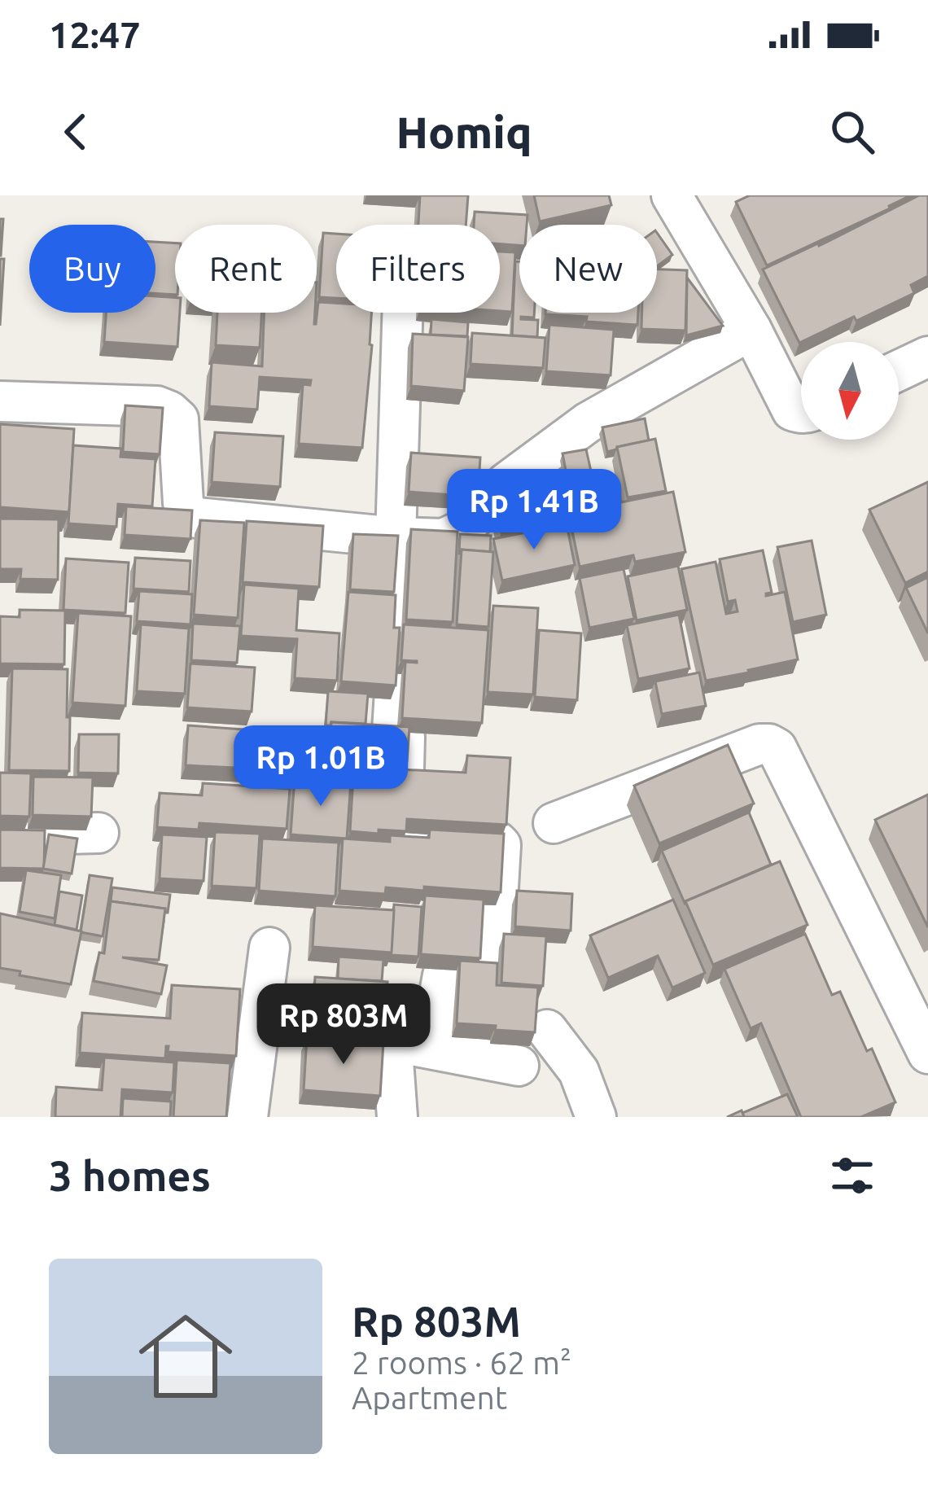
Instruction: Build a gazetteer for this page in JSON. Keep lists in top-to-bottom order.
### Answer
{
  "north": "bottom",
  "page": {
    "status": "12:47",
    "header": "Homiq",
    "chip": [
      "Buy",
      "Rent",
      "Filters",
      "New"
    ],
    "price": ["Rp 1.41B", "Rp 1.01B", "Rp 803M"],
    "heading": "3 homes",
    "list": [
      {
        "name": "Rp 803M",
        "note": "2 rooms · 62 m² · Apartment"
      }
    ]
  }
}
